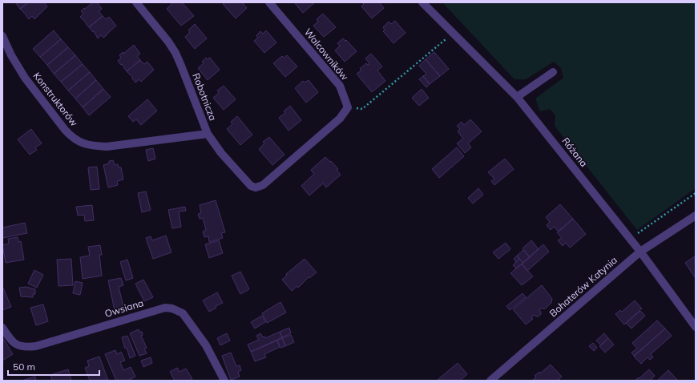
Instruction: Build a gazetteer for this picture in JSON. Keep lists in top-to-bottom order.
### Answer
{
  "streets": {
    "street": [
      "Walcowników",
      "Robotnicza",
      "Konstruktorów",
      "Różana",
      "Bohaterów Katynia",
      "Owsiana"
    ]
  },
  "crossings": [
    ["Walcowników", "Robotnicza"],
    ["Robotnicza", "Konstruktorów"],
    ["Różana", "Bohaterów Katynia"]
  ],
  "scale_bar": "50 m"
}
